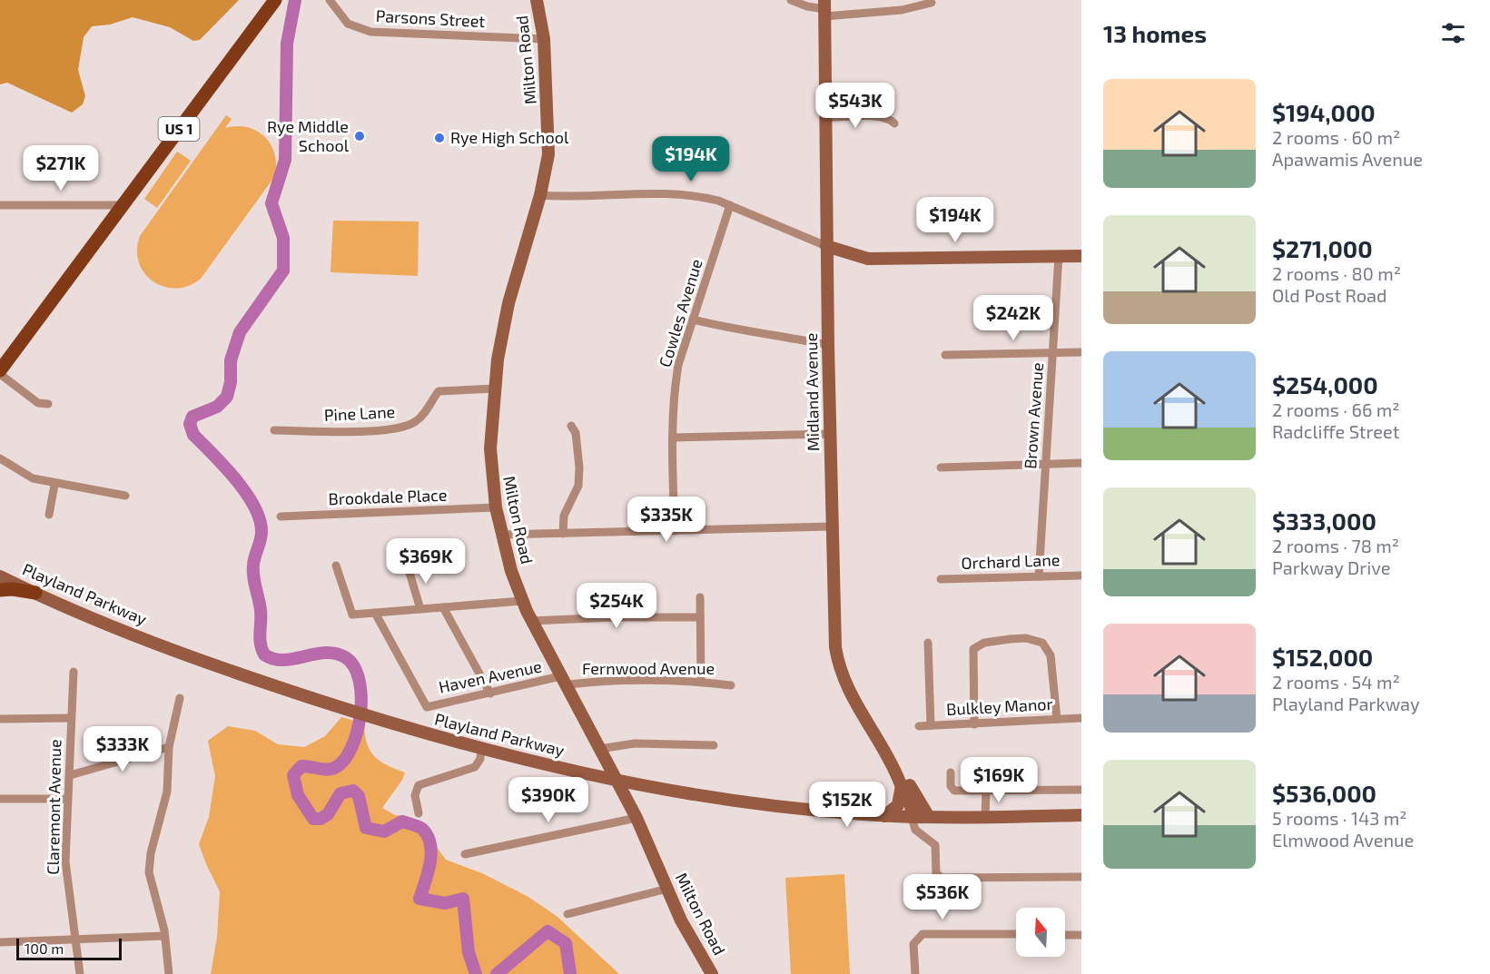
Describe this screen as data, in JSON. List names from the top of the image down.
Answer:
{
  "streets": {
    "main road": ["US 1"],
    "street": [
      "Parsons Street",
      "Milton Road",
      "Cowles Avenue",
      "Midland Avenue",
      "Pine Lane",
      "Brown Avenue",
      "Brookdale Place",
      "Orchard Lane",
      "Playland Parkway",
      "Fernwood Avenue",
      "Haven Avenue",
      "Bulkley Manor",
      "Claremont Avenue"
    ]
  },
  "crossings": [
    ["Parsons Street", "Milton Road"],
    ["Milton Road", "Pine Lane"],
    ["Milton Road", "Brookdale Place"],
    ["Milton Road", "Playland Parkway"],
    ["Milton Road", "Fernwood Avenue"],
    ["Milton Road", "Haven Avenue"],
    ["Midland Avenue", "Playland Parkway"],
    ["Brown Avenue", "Orchard Lane"],
    ["Fernwood Avenue", "Haven Avenue"]
  ],
  "places": ["Rye Middle School", "Rye High School"],
  "scale_bar": "100 m",
  "north": "top",
  "page": {
    "heading": "13 homes",
    "list": [
      {
        "name": "$194,000",
        "note": "2 rooms · 60 m² · Apawamis Avenue"
      },
      {
        "name": "$271,000",
        "note": "2 rooms · 80 m² · Old Post Road"
      },
      {
        "name": "$254,000",
        "note": "2 rooms · 66 m² · Radcliffe Street"
      },
      {
        "name": "$333,000",
        "note": "2 rooms · 78 m² · Parkway Drive"
      },
      {
        "name": "$152,000",
        "note": "2 rooms · 54 m² · Playland Parkway"
      },
      {
        "name": "$536,000",
        "note": "5 rooms · 143 m² · Elmwood Avenue"
      }
    ],
    "price": [
      "$543K",
      "$194K",
      "$271K",
      "$194K",
      "$242K",
      "$335K",
      "$369K",
      "$254K",
      "$333K",
      "$169K",
      "$390K",
      "$152K",
      "$536K"
    ],
    "scale": "100 m"
  }
}
